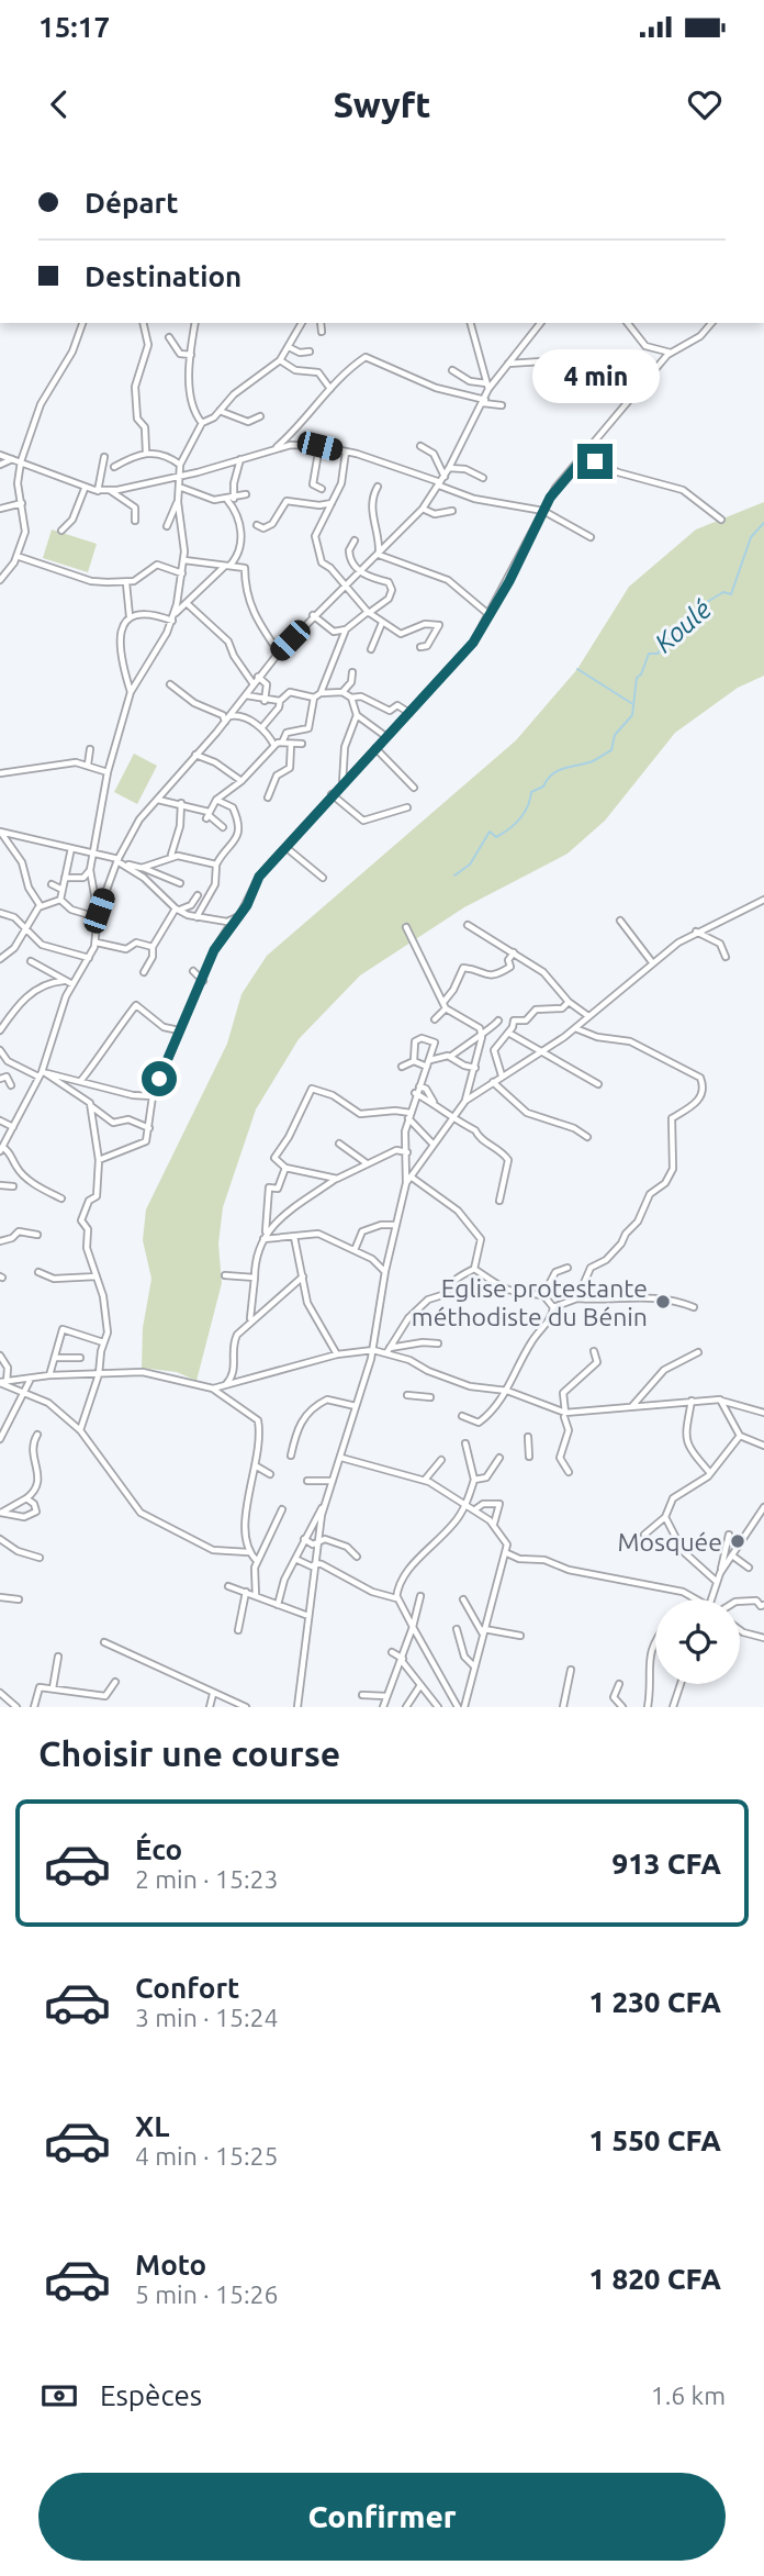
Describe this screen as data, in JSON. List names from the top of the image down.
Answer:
{
  "water": ["Koulé"],
  "places": ["Eglise protestante méthodiste du Bénin", "Mosquée"],
  "page": {
    "status": "15:17",
    "header": "Swyft",
    "banner": ["Départ", "Destination"],
    "bubble": "4 min",
    "heading": "Choisir une course",
    "list": [
      {
        "name": "Éco",
        "note": "2 min · 15:23",
        "value": "913 CFA"
      },
      {
        "name": "Confort",
        "note": "3 min · 15:24",
        "value": "1 230 CFA"
      },
      {
        "name": "XL",
        "note": "4 min · 15:25",
        "value": "1 550 CFA"
      },
      {
        "name": "Moto",
        "note": "5 min · 15:26",
        "value": "1 820 CFA"
      }
    ],
    "pay": ["Espèces", "1.6 km"],
    "buttons": "Confirmer"
  }
}
